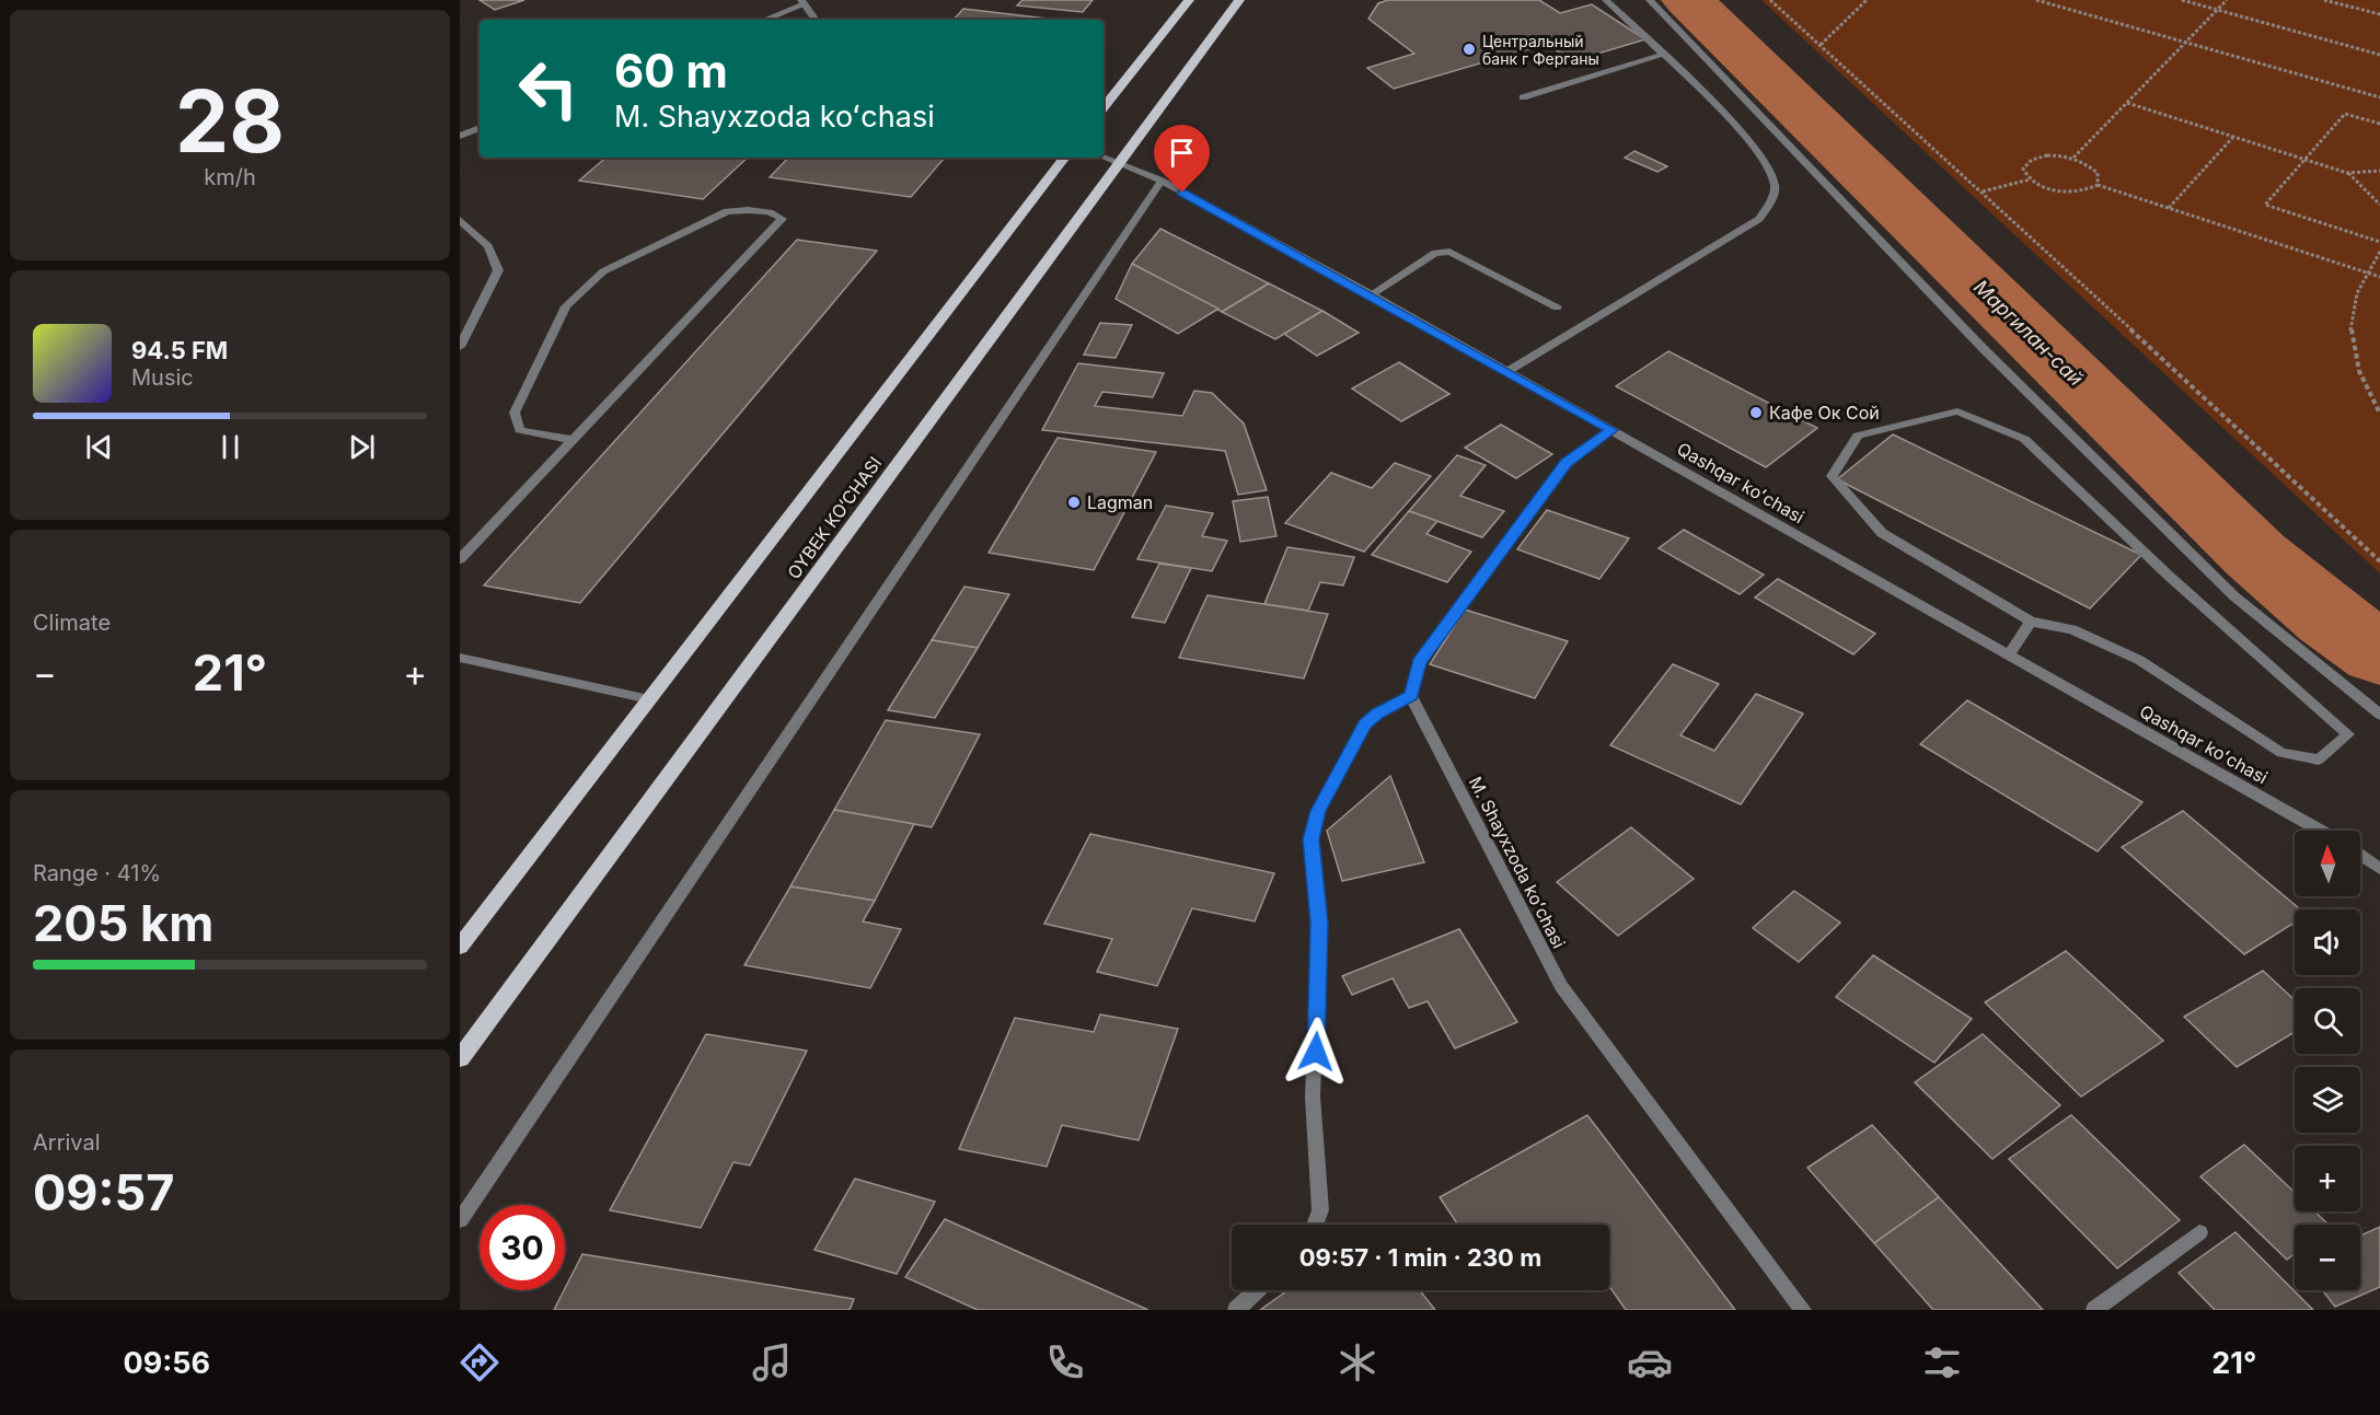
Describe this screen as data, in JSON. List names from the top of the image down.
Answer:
{
  "streets": {
    "main road": ["OYBEK KO‘CHASI"],
    "street": ["Qashqar koʻchasi", "M. Shayxzoda koʻchasi"]
  },
  "crossings": [
    ["Qashqar koʻchasi", "OYBEK KO‘CHASI"]
  ],
  "water": ["Маргилан-сай"],
  "places": ["Центральный банк г Ферганы", "Кафе Ок Сой", "Lagman"],
  "north": "top",
  "page": {
    "tile": [
      ["28", "km/h"],
      "Climate",
      ["Range · 41%", "205 km"],
      ["Arrival", "09:57"]
    ],
    "turn": ["60 m", "M. Shayxzoda koʻchasi"],
    "song": ["94.5 FM", "Music"],
    "heat": ["−", "21°", "+"],
    "map_buttons": ["+", "−"],
    "limit": "30",
    "trip": "09:57 · 1 min · 230 m",
    "tabs": ["09:56", "21°"]
  }
}
